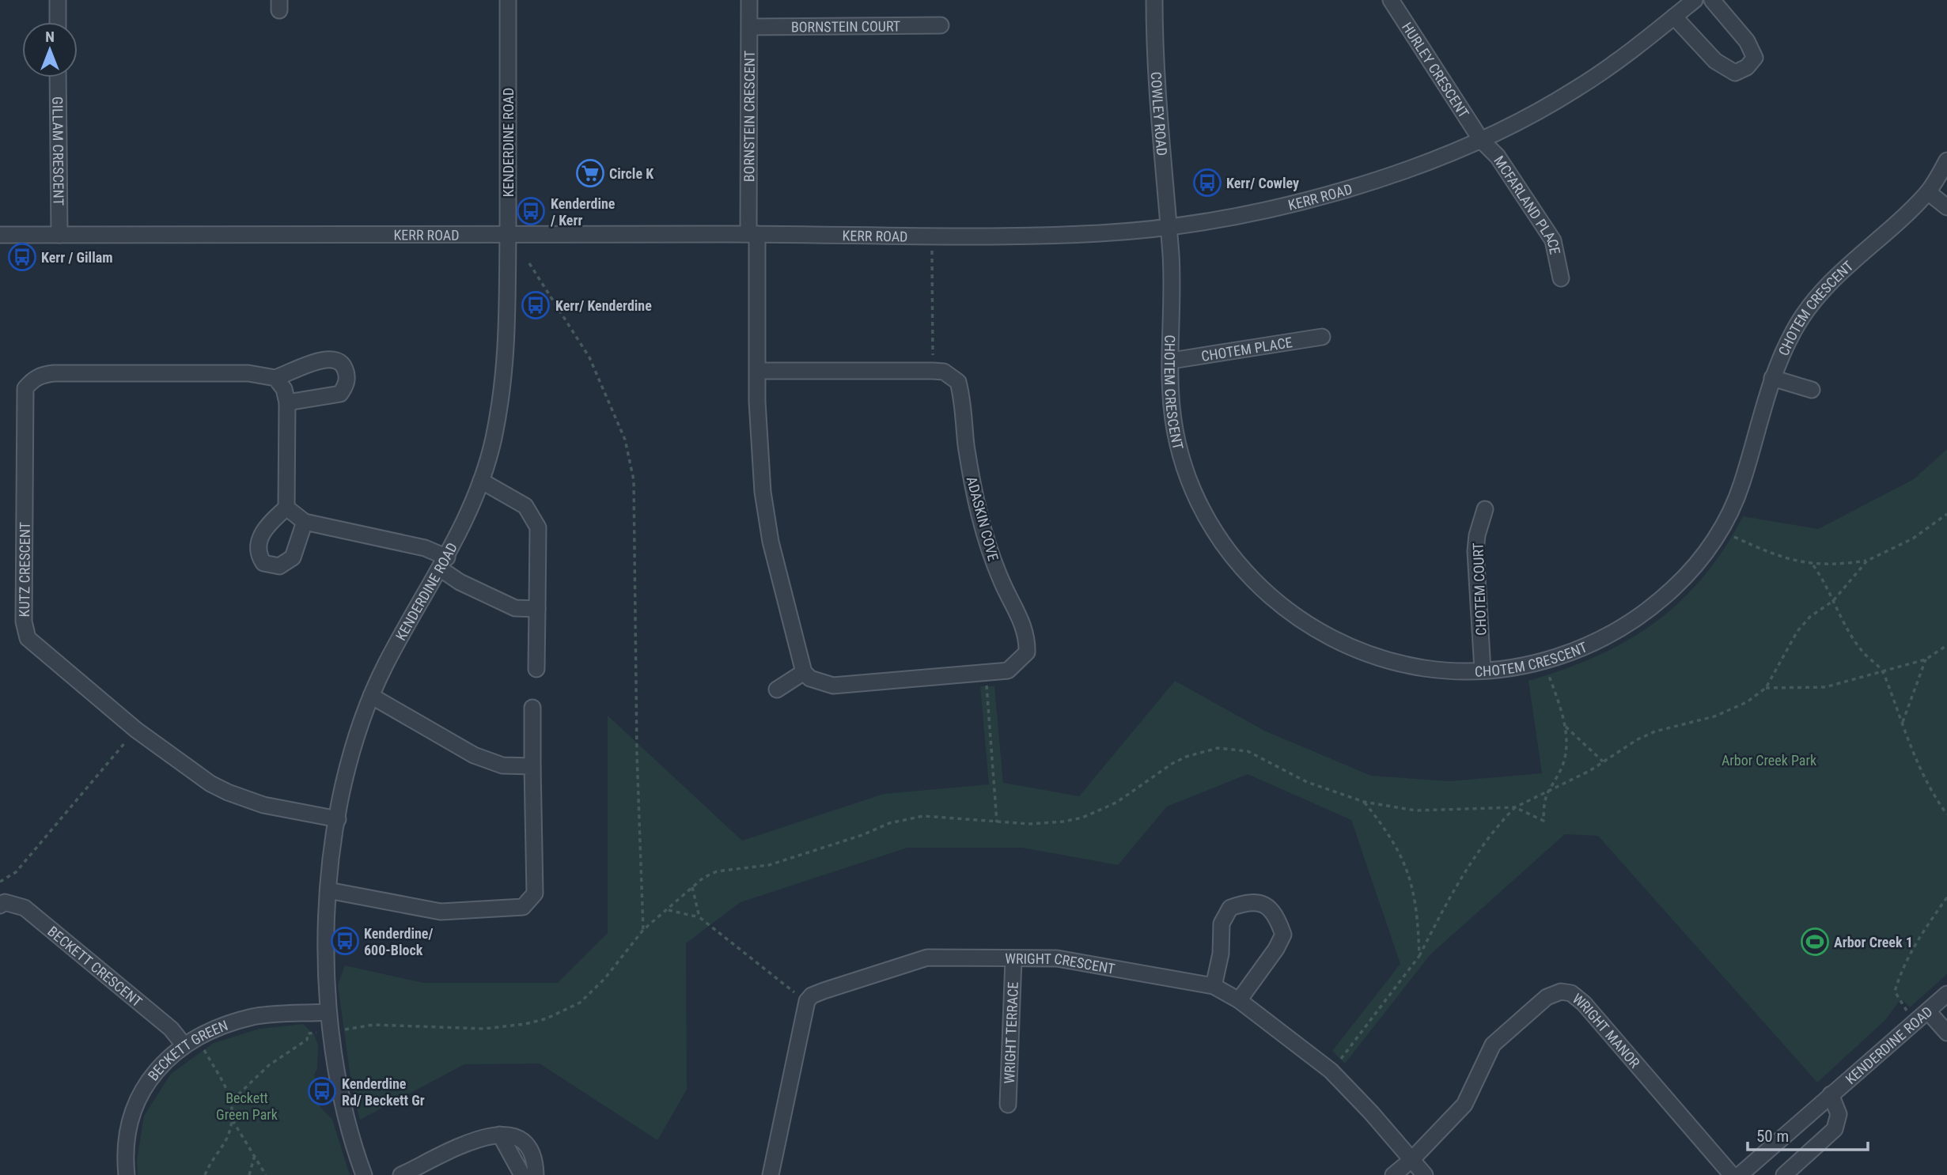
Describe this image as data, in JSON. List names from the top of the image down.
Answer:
{
  "streets": {
    "street": [
      "BORNSTEIN COURT",
      "HURLEY CRESCENT",
      "COWLEY ROAD",
      "BORNSTEIN CRESCENT",
      "KENDERDINE ROAD",
      "GILLAM CRESCENT",
      "KERR ROAD",
      "MCFARLAND PLACE",
      "CHOTEM CRESCENT",
      "CHOTEM PLACE",
      "ADASKIN COVE",
      "KUTZ CRESCENT",
      "CHOTEM COURT",
      "WRIGHT CRESCENT",
      "BECKETT CRESCENT",
      "WRIGHT TERRACE",
      "WRIGHT MANOR",
      "BECKETT GREEN"
    ]
  },
  "crossings": [
    ["BORNSTEIN COURT", "BORNSTEIN CRESCENT"],
    ["HURLEY CRESCENT", "KERR ROAD"],
    ["HURLEY CRESCENT", "MCFARLAND PLACE"],
    ["COWLEY ROAD", "KERR ROAD"],
    ["COWLEY ROAD", "CHOTEM CRESCENT"],
    ["BORNSTEIN CRESCENT", "KERR ROAD"],
    ["KENDERDINE ROAD", "KERR ROAD"],
    ["KENDERDINE ROAD", "KUTZ CRESCENT"],
    ["KENDERDINE ROAD", "BECKETT GREEN"],
    ["GILLAM CRESCENT", "KERR ROAD"],
    ["KERR ROAD", "MCFARLAND PLACE"],
    ["KERR ROAD", "CHOTEM CRESCENT"],
    ["CHOTEM CRESCENT", "CHOTEM PLACE"],
    ["CHOTEM CRESCENT", "CHOTEM COURT"],
    ["WRIGHT CRESCENT", "WRIGHT TERRACE"],
    ["WRIGHT CRESCENT", "WRIGHT MANOR"],
    ["BECKETT CRESCENT", "BECKETT GREEN"]
  ],
  "parks": ["Arbor Creek Park", "Beckett Green Park"],
  "places": {
    "supermarket": ["Circle K"],
    "bus stop": [
      "Kerr/ Cowley",
      "Kenderdine / Kerr",
      "Kerr / Gillam",
      "Kerr/ Kenderdine",
      "Kenderdine/ 600-Block",
      "Kenderdine Rd/ Beckett Gr"
    ],
    "sports": ["Arbor Creek 1"]
  },
  "scale_bar": "50 m",
  "north": "top"
}
